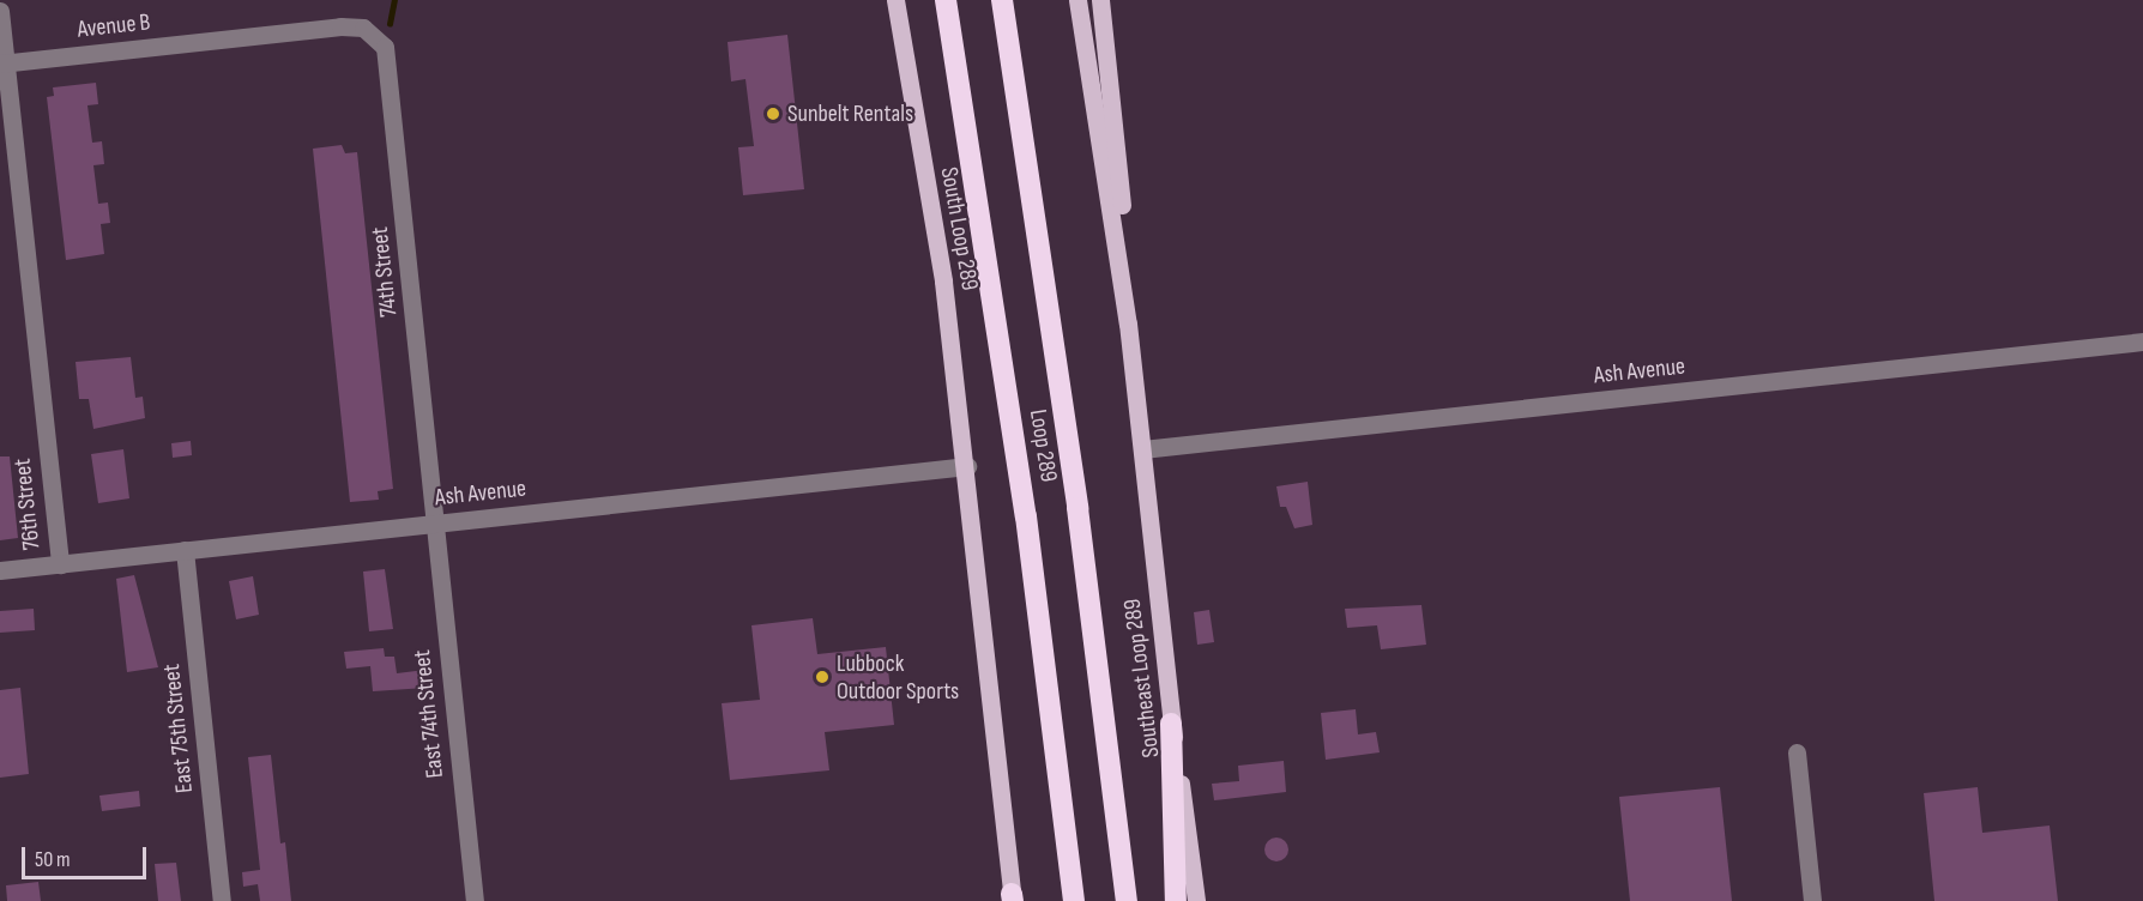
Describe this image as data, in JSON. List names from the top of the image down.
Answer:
{
  "streets": {
    "highway": ["Loop 289"],
    "main road": ["South Loop 289", "Southeast Loop 289"],
    "street": [
      "Avenue B",
      "74th Street",
      "Ash Avenue",
      "76th Street",
      "East 74th Street",
      "East 75th Street"
    ]
  },
  "crossings": [
    ["Avenue B", "74th Street"],
    ["Avenue B", "76th Street"],
    ["South Loop 289", "Ash Avenue"],
    ["74th Street", "Ash Avenue"],
    ["74th Street", "East 74th Street"],
    ["Ash Avenue", "76th Street"],
    ["Ash Avenue", "Southeast Loop 289"],
    ["Ash Avenue", "East 74th Street"],
    ["Ash Avenue", "East 75th Street"]
  ],
  "places": ["Sunbelt Rentals", "Lubbock Outdoor Sports"],
  "scale_bar": "50 m"
}
